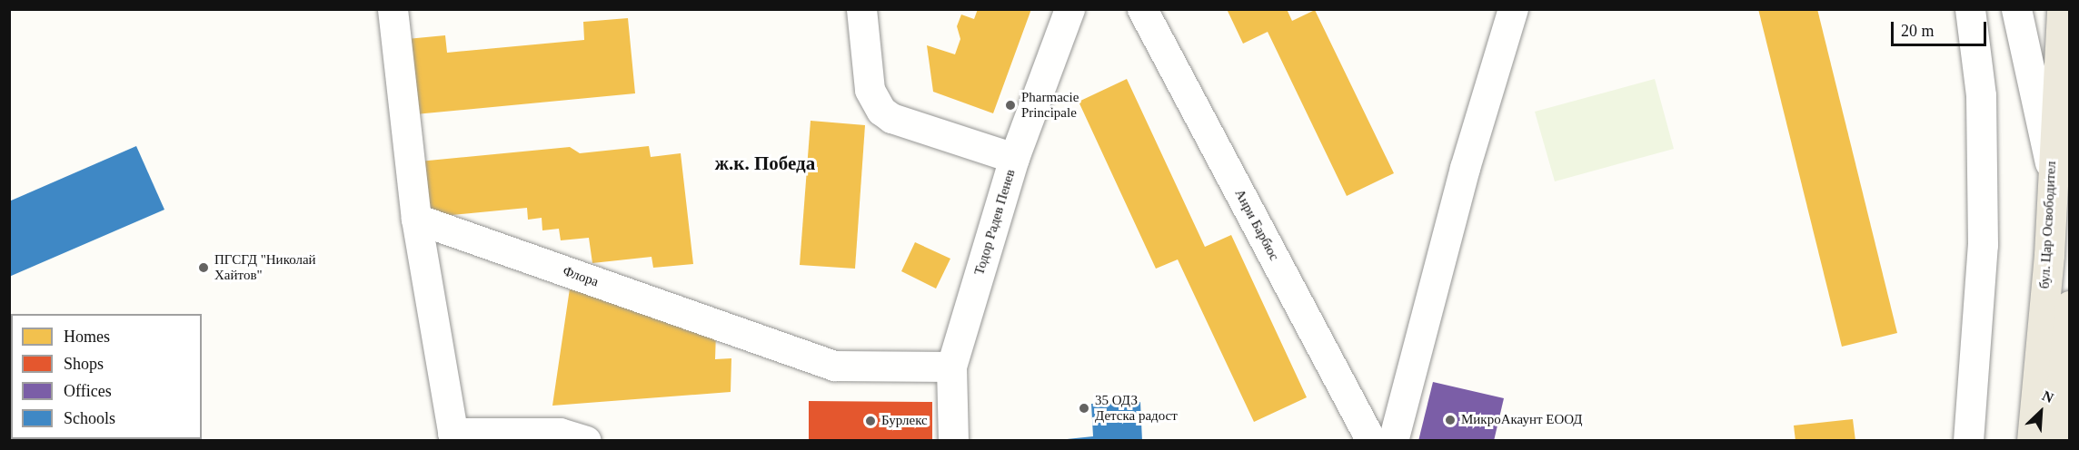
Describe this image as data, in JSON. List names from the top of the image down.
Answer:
{
  "streets": {
    "main road": ["бул. Цар Освободител"],
    "street": ["Тодор Радев Пенев", "Анри Барбюс", "Флора"]
  },
  "crossings": [
    ["Тодор Радев Пенев", "Флора"]
  ],
  "districts": ["ж.к. Победа"],
  "places": [
    "Pharmacie Principale",
    "ПГСГД \"Николай Хайтов\"",
    "35 ОДЗ Детска радост",
    "МикроАкаунт ЕООД",
    "Бурлекс"
  ],
  "legend": [
    "Homes",
    "Shops",
    "Offices",
    "Schools"
  ],
  "scale_bar": "20 m",
  "north": "top right"
}
